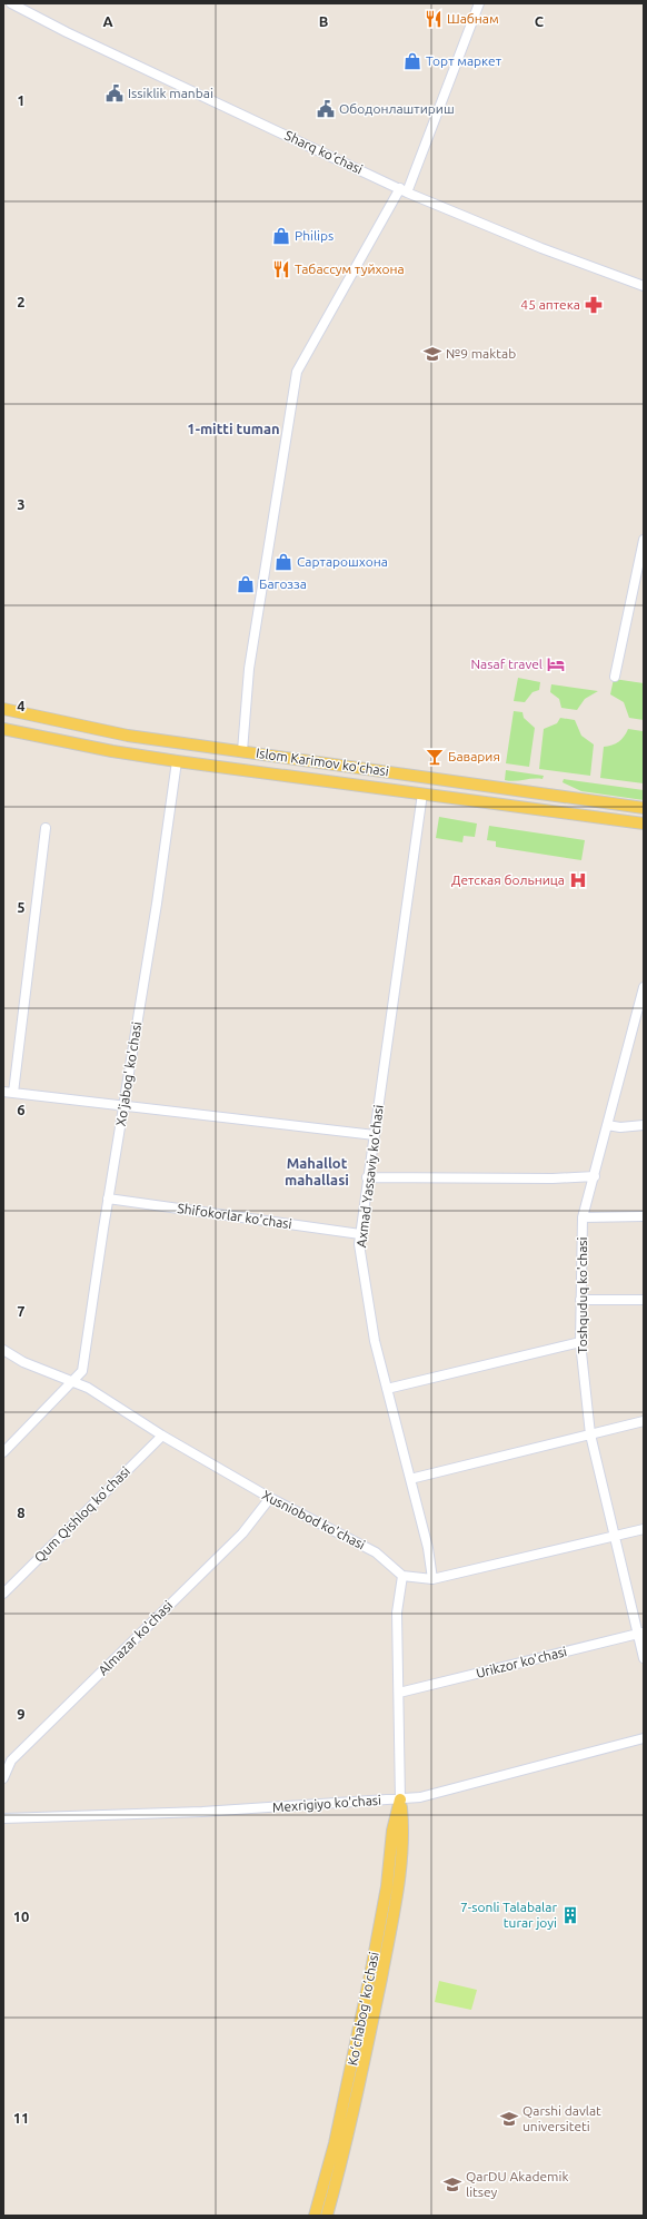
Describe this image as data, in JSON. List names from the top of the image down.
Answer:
{
  "streets": {
    "main road": ["Islom Karimov ko‘chasi", "Ko‘chabog‘ ko‘chasi"],
    "street": [
      "Sharq ko‘chasi",
      "Xo'jabog' ko'chasi",
      "Axmad Yassaviy ko'chasi",
      "Shifokorlar ko'chasi",
      "Toshquduq ko'chasi",
      "Qum Qishloq ko'chasi",
      "Xusniobod ko'chasi",
      "Almazar ko'chasi",
      "Urikzor ko'chasi",
      "Mexrigiyo ko'chasi"
    ]
  },
  "crossings": [
    ["Islom Karimov ko‘chasi", "Xo'jabog' ko'chasi"],
    ["Islom Karimov ko‘chasi", "Axmad Yassaviy ko'chasi"],
    ["Xo'jabog' ko'chasi", "Shifokorlar ko'chasi"],
    ["Xo'jabog' ko'chasi", "Xusniobod ko'chasi"],
    ["Axmad Yassaviy ko'chasi", "Shifokorlar ko'chasi"],
    ["Toshquduq ko'chasi", "Urikzor ko'chasi"],
    ["Qum Qishloq ko'chasi", "Xusniobod ko'chasi"],
    ["Xusniobod ko'chasi", "Almazar ko'chasi"],
    ["Xusniobod ko'chasi", "Ko‘chabog‘ ko‘chasi"],
    ["Urikzor ko'chasi", "Ko‘chabog‘ ko‘chasi"],
    ["Mexrigiyo ko'chasi", "Ko‘chabog‘ ko‘chasi"]
  ],
  "districts": ["1-mitti tuman", "Mahallot mahallasi"],
  "places": {
    "restaurant": ["Шабнам", "Табассум туйхона"],
    "shop": [
      "Торт маркет",
      "Philips",
      "Сартарошхона",
      "Багозза"
    ],
    "public building": ["Issiklik manbai", "Ободонлаштириш"],
    "pharmacy": ["45 аптека"],
    "school or university": ["№9 maktab", "Qarshi davlat universiteti", "QarDU Akademik litsey"],
    "hotel": ["Nasaf travel"],
    "bar": ["Бавария"],
    "hospital": ["Детская больница"],
    "building": ["7-sonli Talabalar turar joyi"]
  },
  "grid": {
    "columns": ["A", "B", "C"],
    "rows": [
      "1",
      "2",
      "3",
      "4",
      "5",
      "6",
      "7",
      "8",
      "9",
      "10",
      "11"
    ]
  }
}
